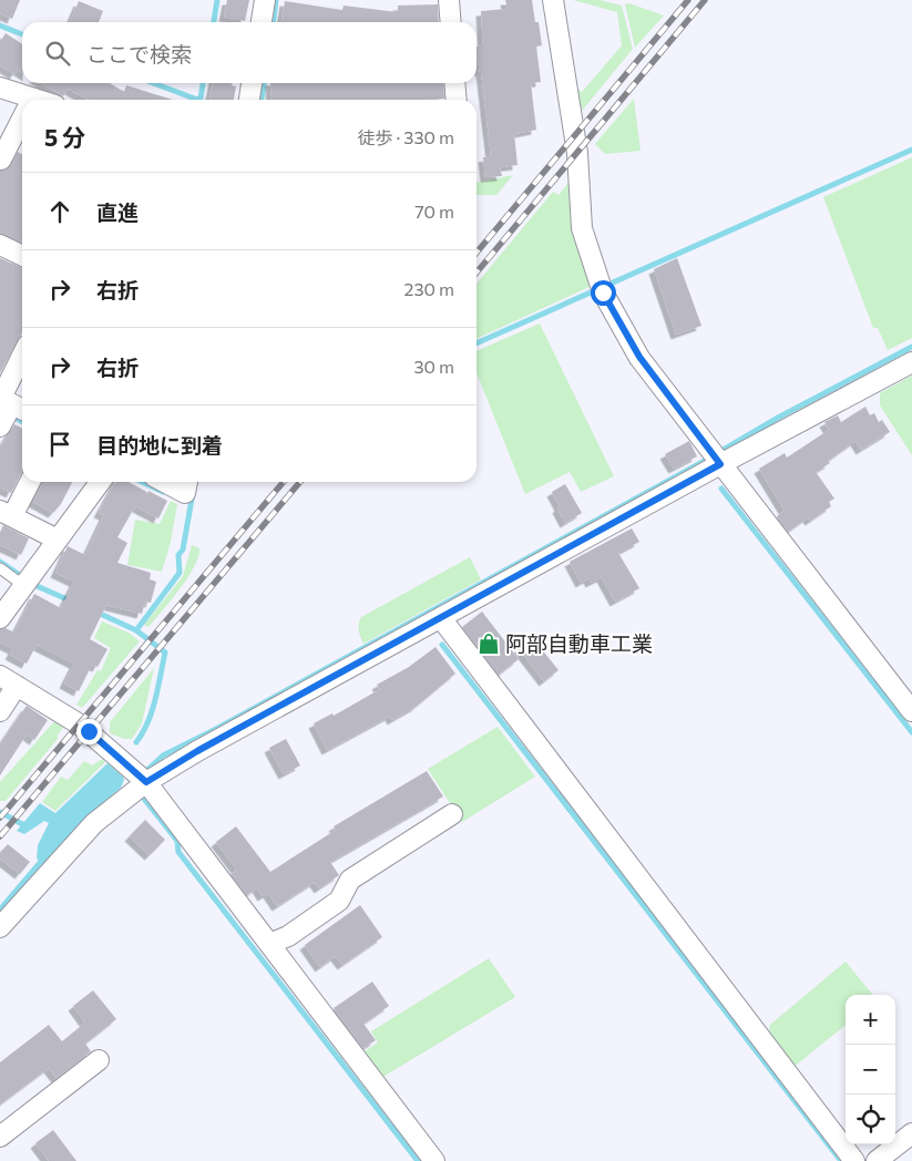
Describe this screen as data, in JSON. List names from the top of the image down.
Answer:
{
  "places": {
    "shop": ["阿部自動車工業"]
  },
  "page": {
    "search": "ここで検索",
    "heading": ["5 分", "徒歩 · 330 m"],
    "list": [
      ["直進", "70 m"],
      ["右折", "230 m"],
      ["右折", "30 m"],
      "目的地に到着"
    ],
    "map_buttons": ["+", "−"]
  }
}
